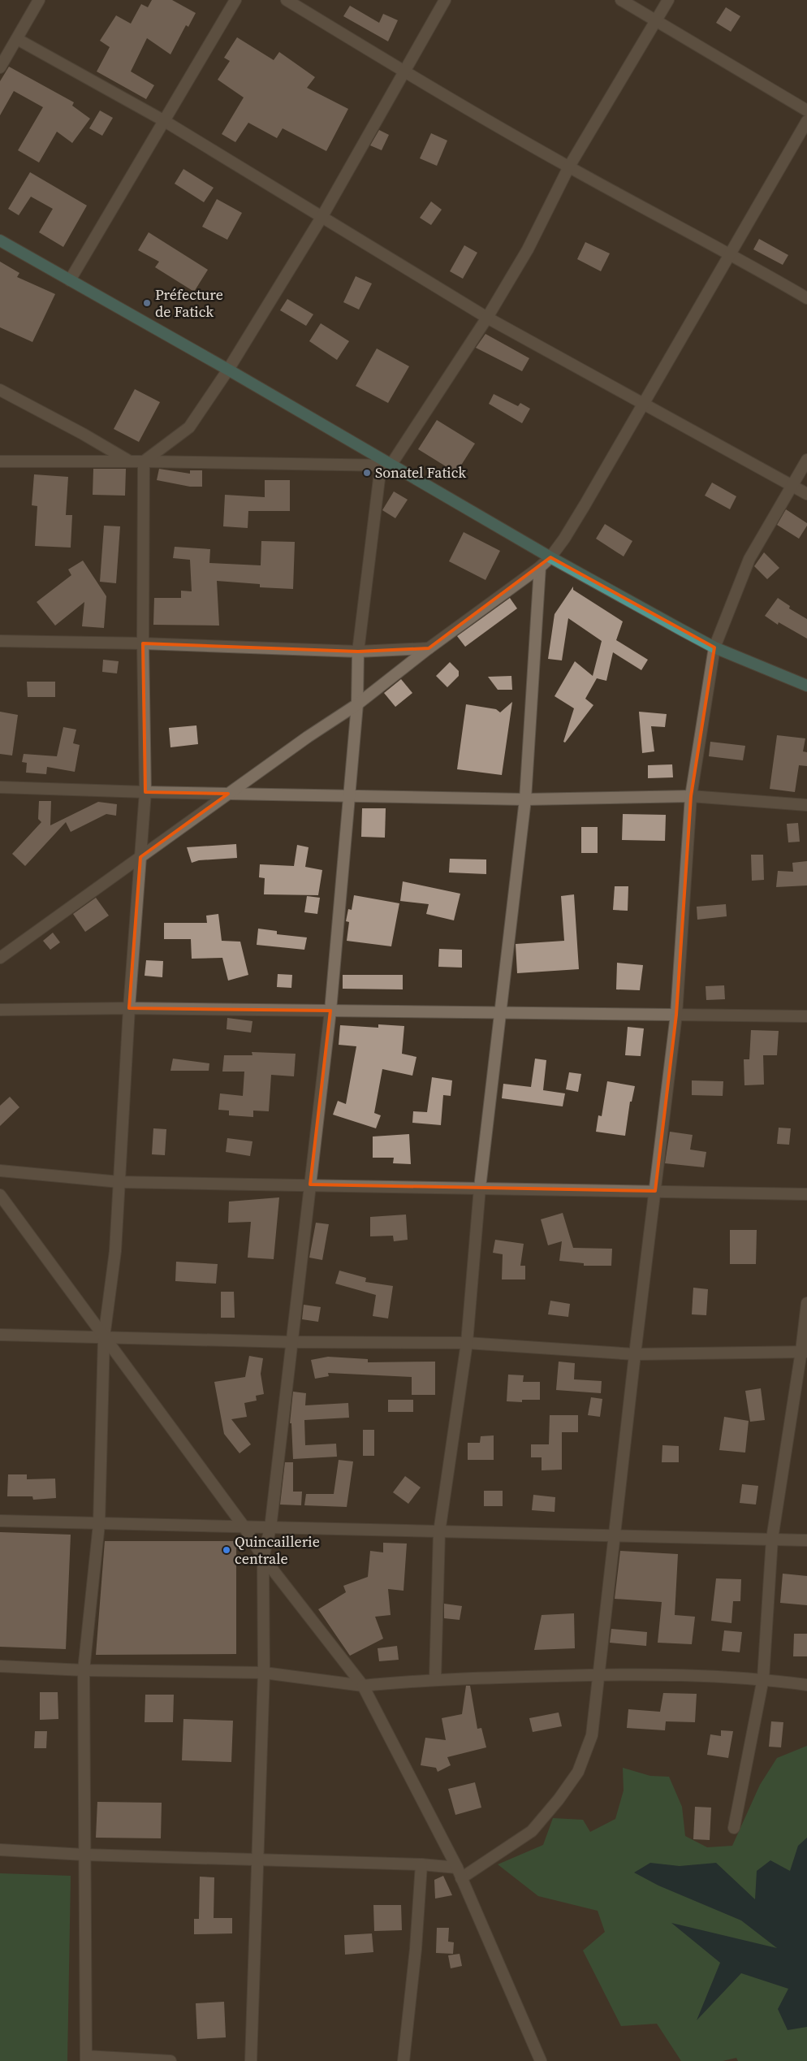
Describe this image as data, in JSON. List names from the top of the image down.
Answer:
{
  "places": ["Préfecture de Fatick", "Sonatel Fatick", "Quincaillerie centrale"]
}
